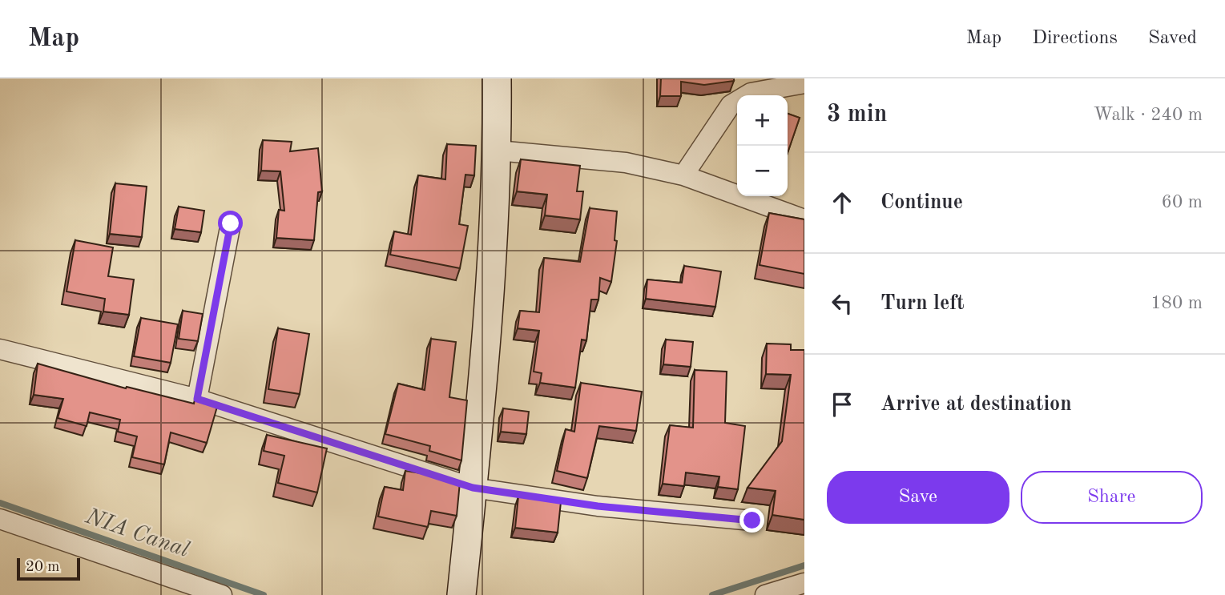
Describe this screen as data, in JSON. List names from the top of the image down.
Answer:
{
  "water": ["NIA Canal"],
  "scale_bar": "20 m",
  "page": {
    "header": "Map",
    "nav": ["Map", "Directions", "Saved"],
    "heading": ["3 min", "Walk · 240 m"],
    "map_buttons": ["+", "−"],
    "list": [
      ["Continue", "60 m"],
      ["Turn left", "180 m"],
      "Arrive at destination"
    ],
    "buttons": ["Save", "Share"],
    "scale": "20 m"
  }
}
